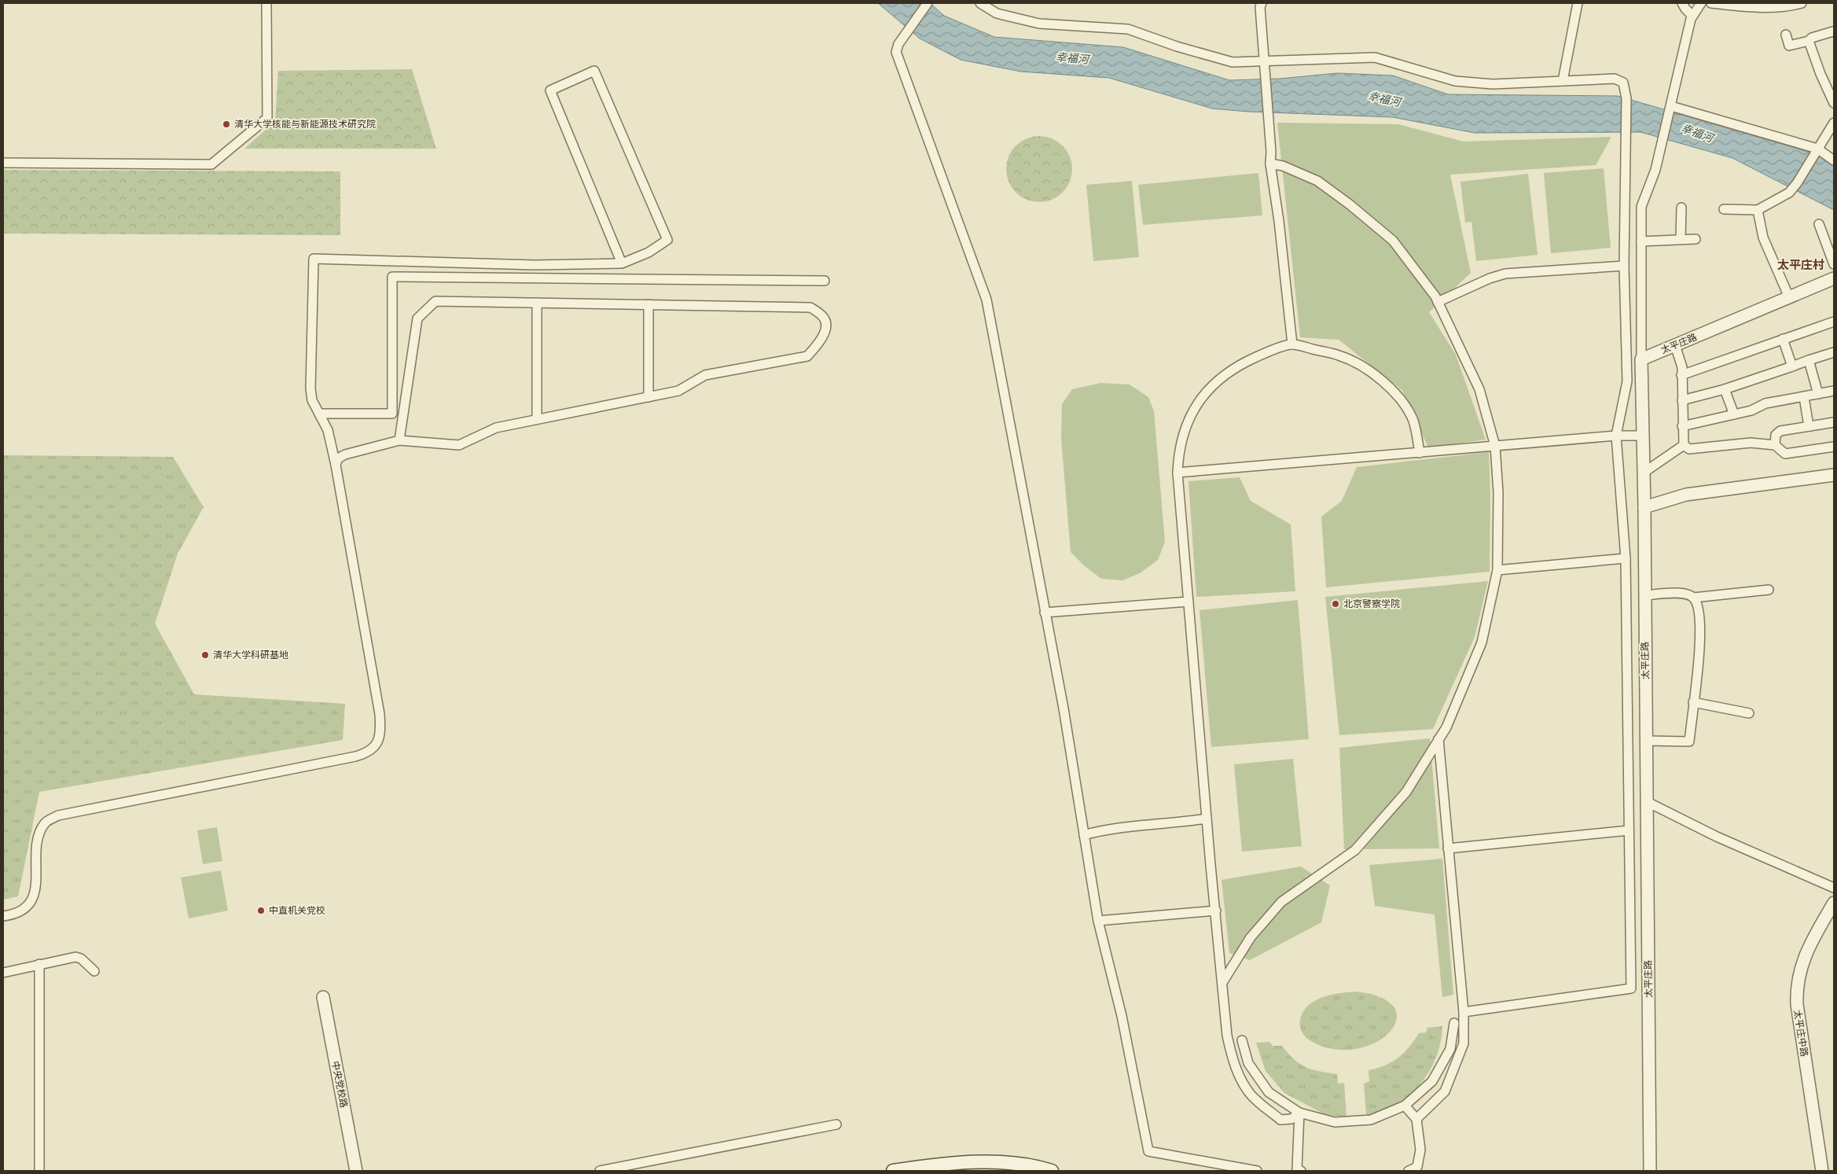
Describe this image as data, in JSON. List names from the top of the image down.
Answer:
{
  "streets": {
    "street": ["太平庄路", "太平庄中路", "中央党校路"]
  },
  "districts": ["太平庄村"],
  "water": ["幸福河"],
  "places": [
    "清华大学核能与新能源技术研究院",
    "北京警察学院",
    "清华大学科研基地",
    "中直机关党校"
  ]
}
